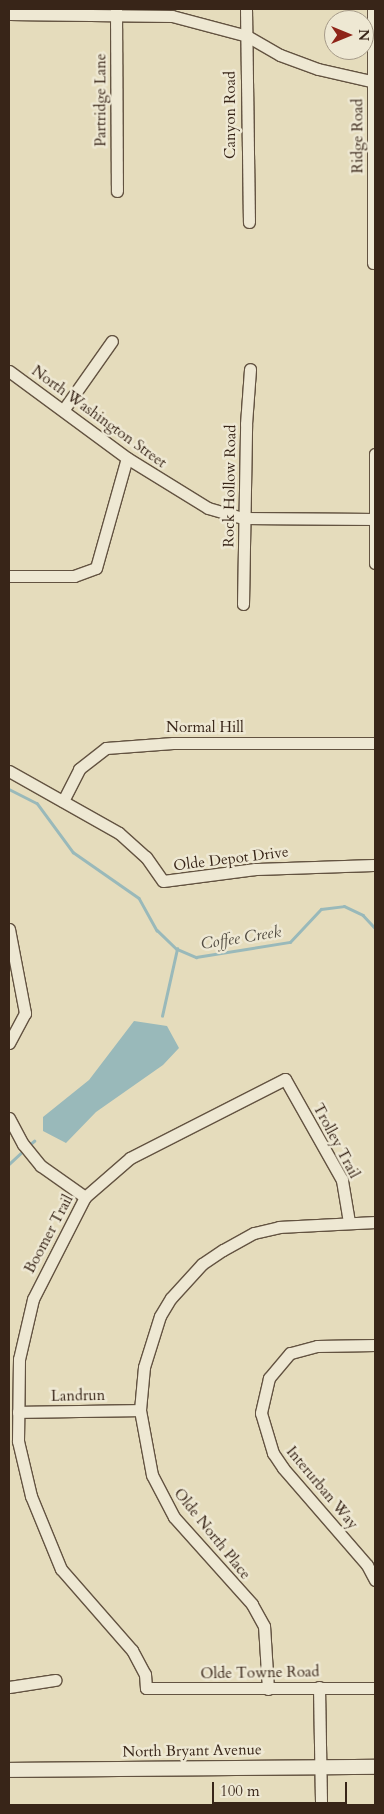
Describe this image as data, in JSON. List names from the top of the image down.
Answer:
{
  "streets": {
    "street": [
      "Partridge Lane",
      "Canyon Road",
      "Ridge Road",
      "North Washington Street",
      "Rock Hollow Road",
      "Normal Hill",
      "Olde Depot Drive",
      "Trolley Trail",
      "Boomer Trail",
      "Landrun",
      "Interurban Way",
      "Olde North Place",
      "Olde Towne Road",
      "North Bryant Avenue"
    ]
  },
  "crossings": [
    ["North Washington Street", "Rock Hollow Road"],
    ["Normal Hill", "Olde Depot Drive"],
    ["Trolley Trail", "Boomer Trail"],
    ["Trolley Trail", "Olde North Place"],
    ["Boomer Trail", "Landrun"],
    ["Boomer Trail", "Olde Towne Road"],
    ["Landrun", "Olde North Place"],
    ["Olde North Place", "Olde Towne Road"]
  ],
  "water": ["Coffee Creek"],
  "scale_bar": "100 m",
  "north": "right"
}
